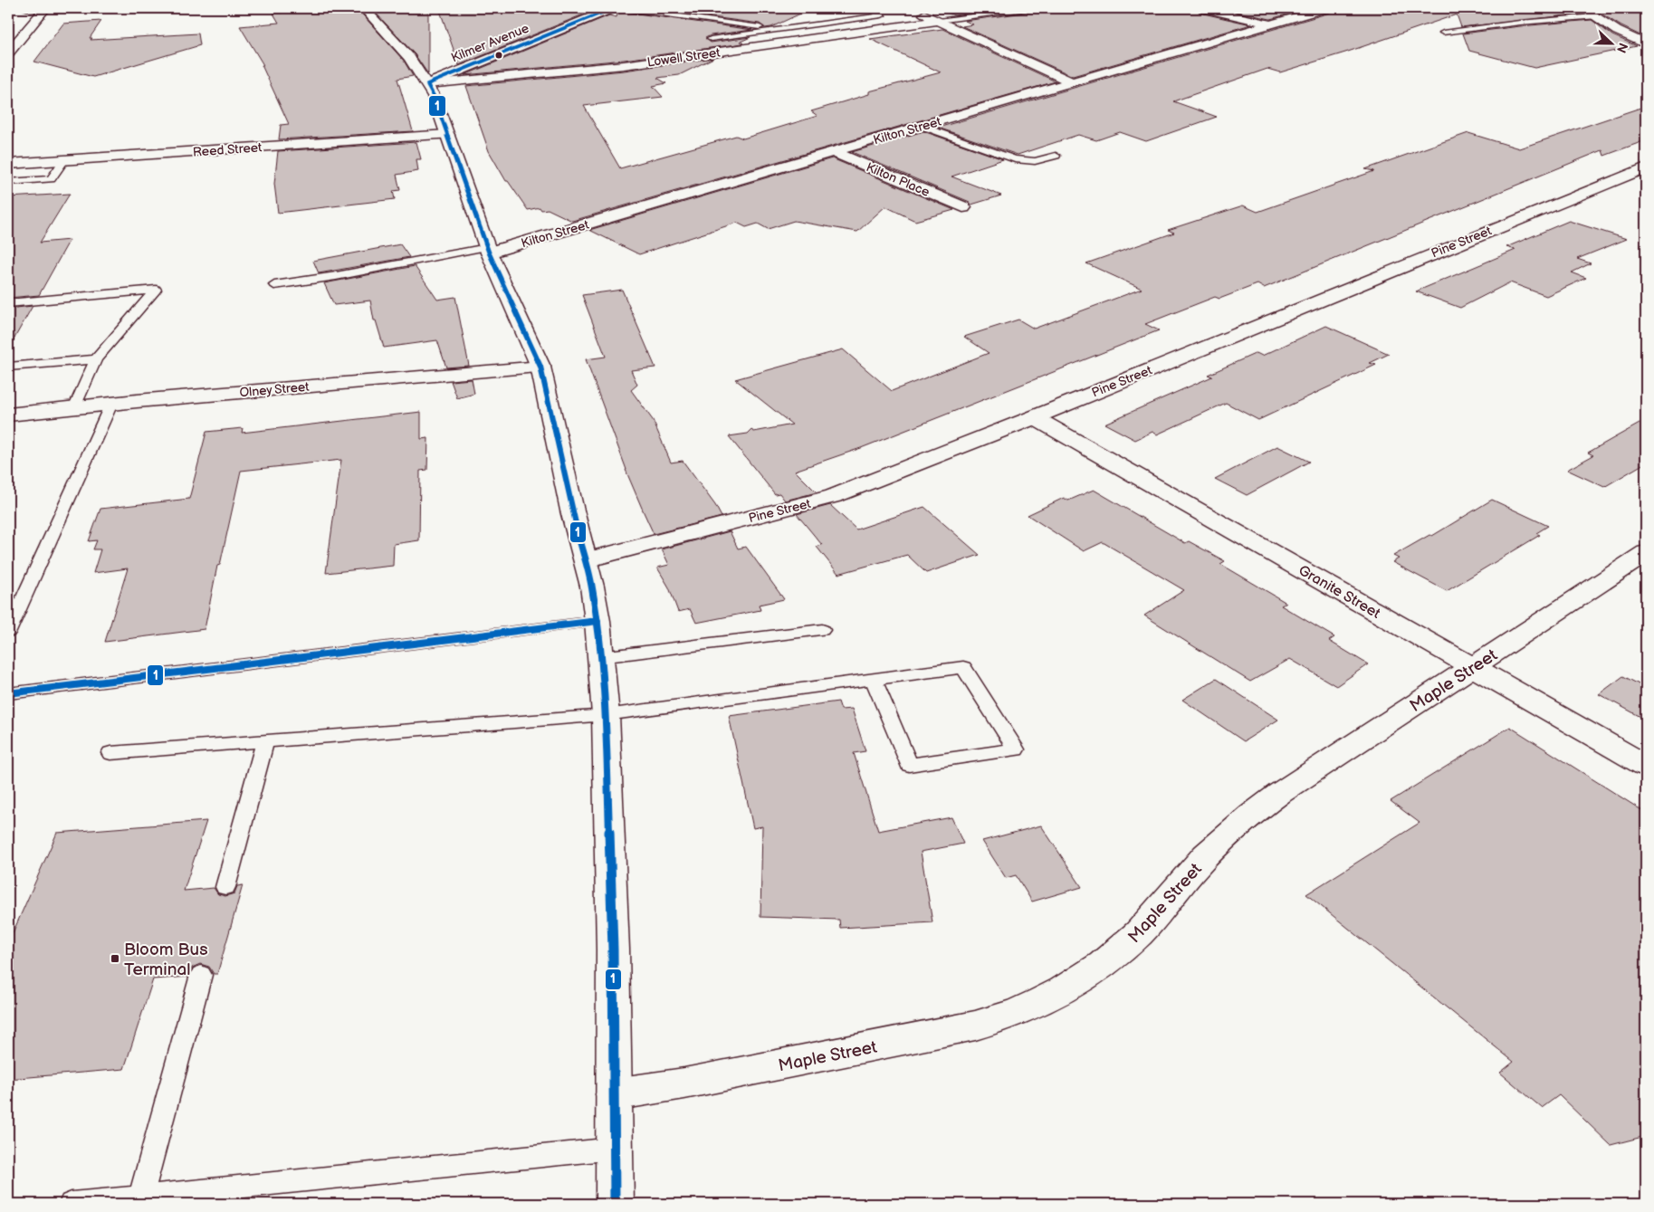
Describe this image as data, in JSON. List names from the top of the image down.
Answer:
{
  "streets": {
    "street": [
      "Kilmer Avenue",
      "Lowell Street",
      "Kilton Street",
      "Reed Street",
      "Kilton Place",
      "Pine Street",
      "Olney Street",
      "Granite Street",
      "Maple Street"
    ]
  },
  "crossings": [
    ["Kilmer Avenue", "Lowell Street"],
    ["Kilton Street", "Kilton Place"],
    ["Pine Street", "Granite Street"],
    ["Granite Street", "Maple Street"]
  ],
  "places": {
    "transit": ["Bloom Bus Terminal"]
  },
  "lines": ["transit line 1"],
  "north": "right"
}
